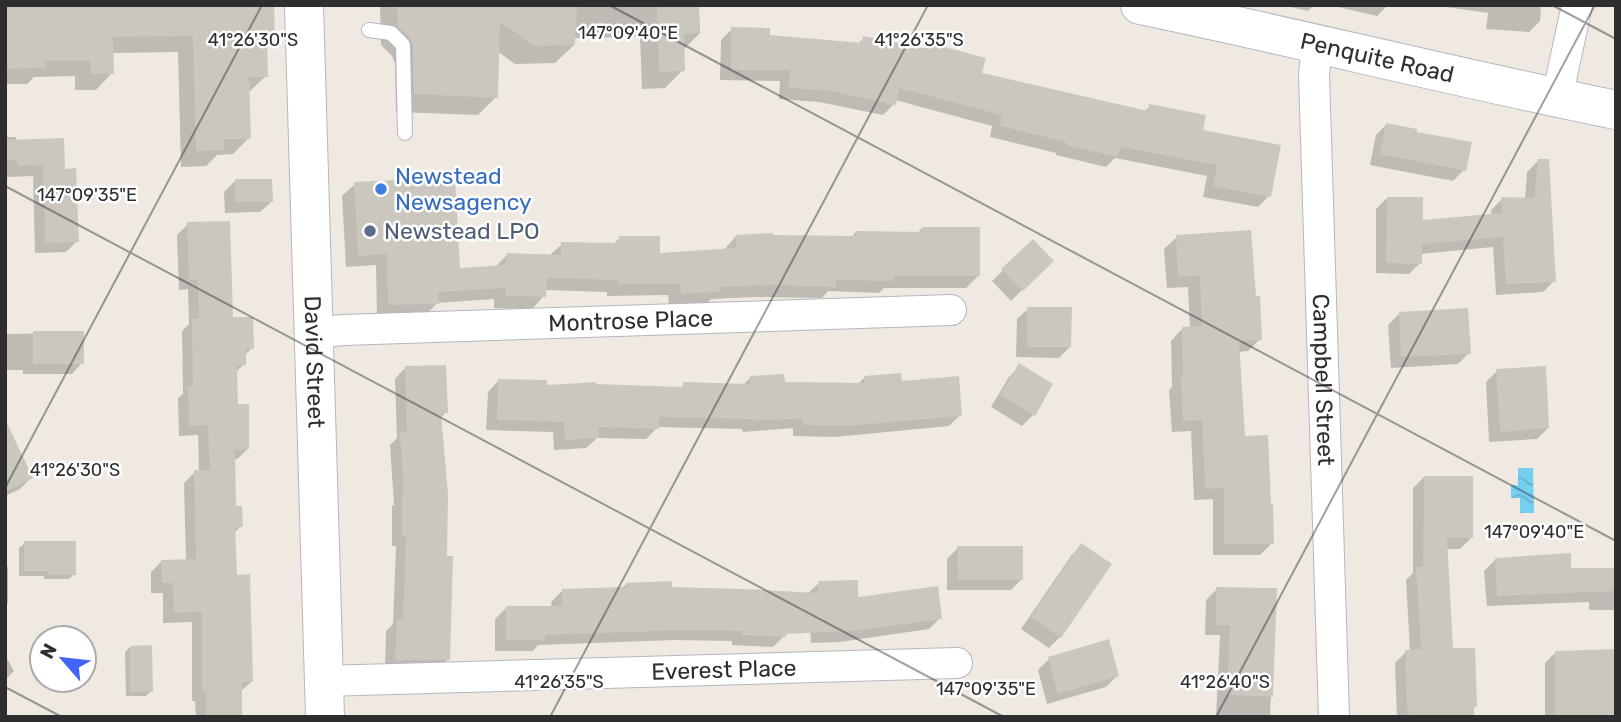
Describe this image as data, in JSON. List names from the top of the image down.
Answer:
{
  "streets": {
    "street": [
      "Penquite Road",
      "Montrose Place",
      "David Street",
      "Campbell Street",
      "Everest Place"
    ]
  },
  "crossings": [
    ["Penquite Road", "Campbell Street"],
    ["Montrose Place", "David Street"],
    ["David Street", "Everest Place"]
  ],
  "places": ["Newstead Newsagency", "Newstead LPO"],
  "north": "top left",
  "coordinates": [
    "147°09'40\"E",
    "41°26'30\"S",
    "41°26'35\"S",
    "147°09'35\"E",
    "41°26'40\"S"
  ]
}
